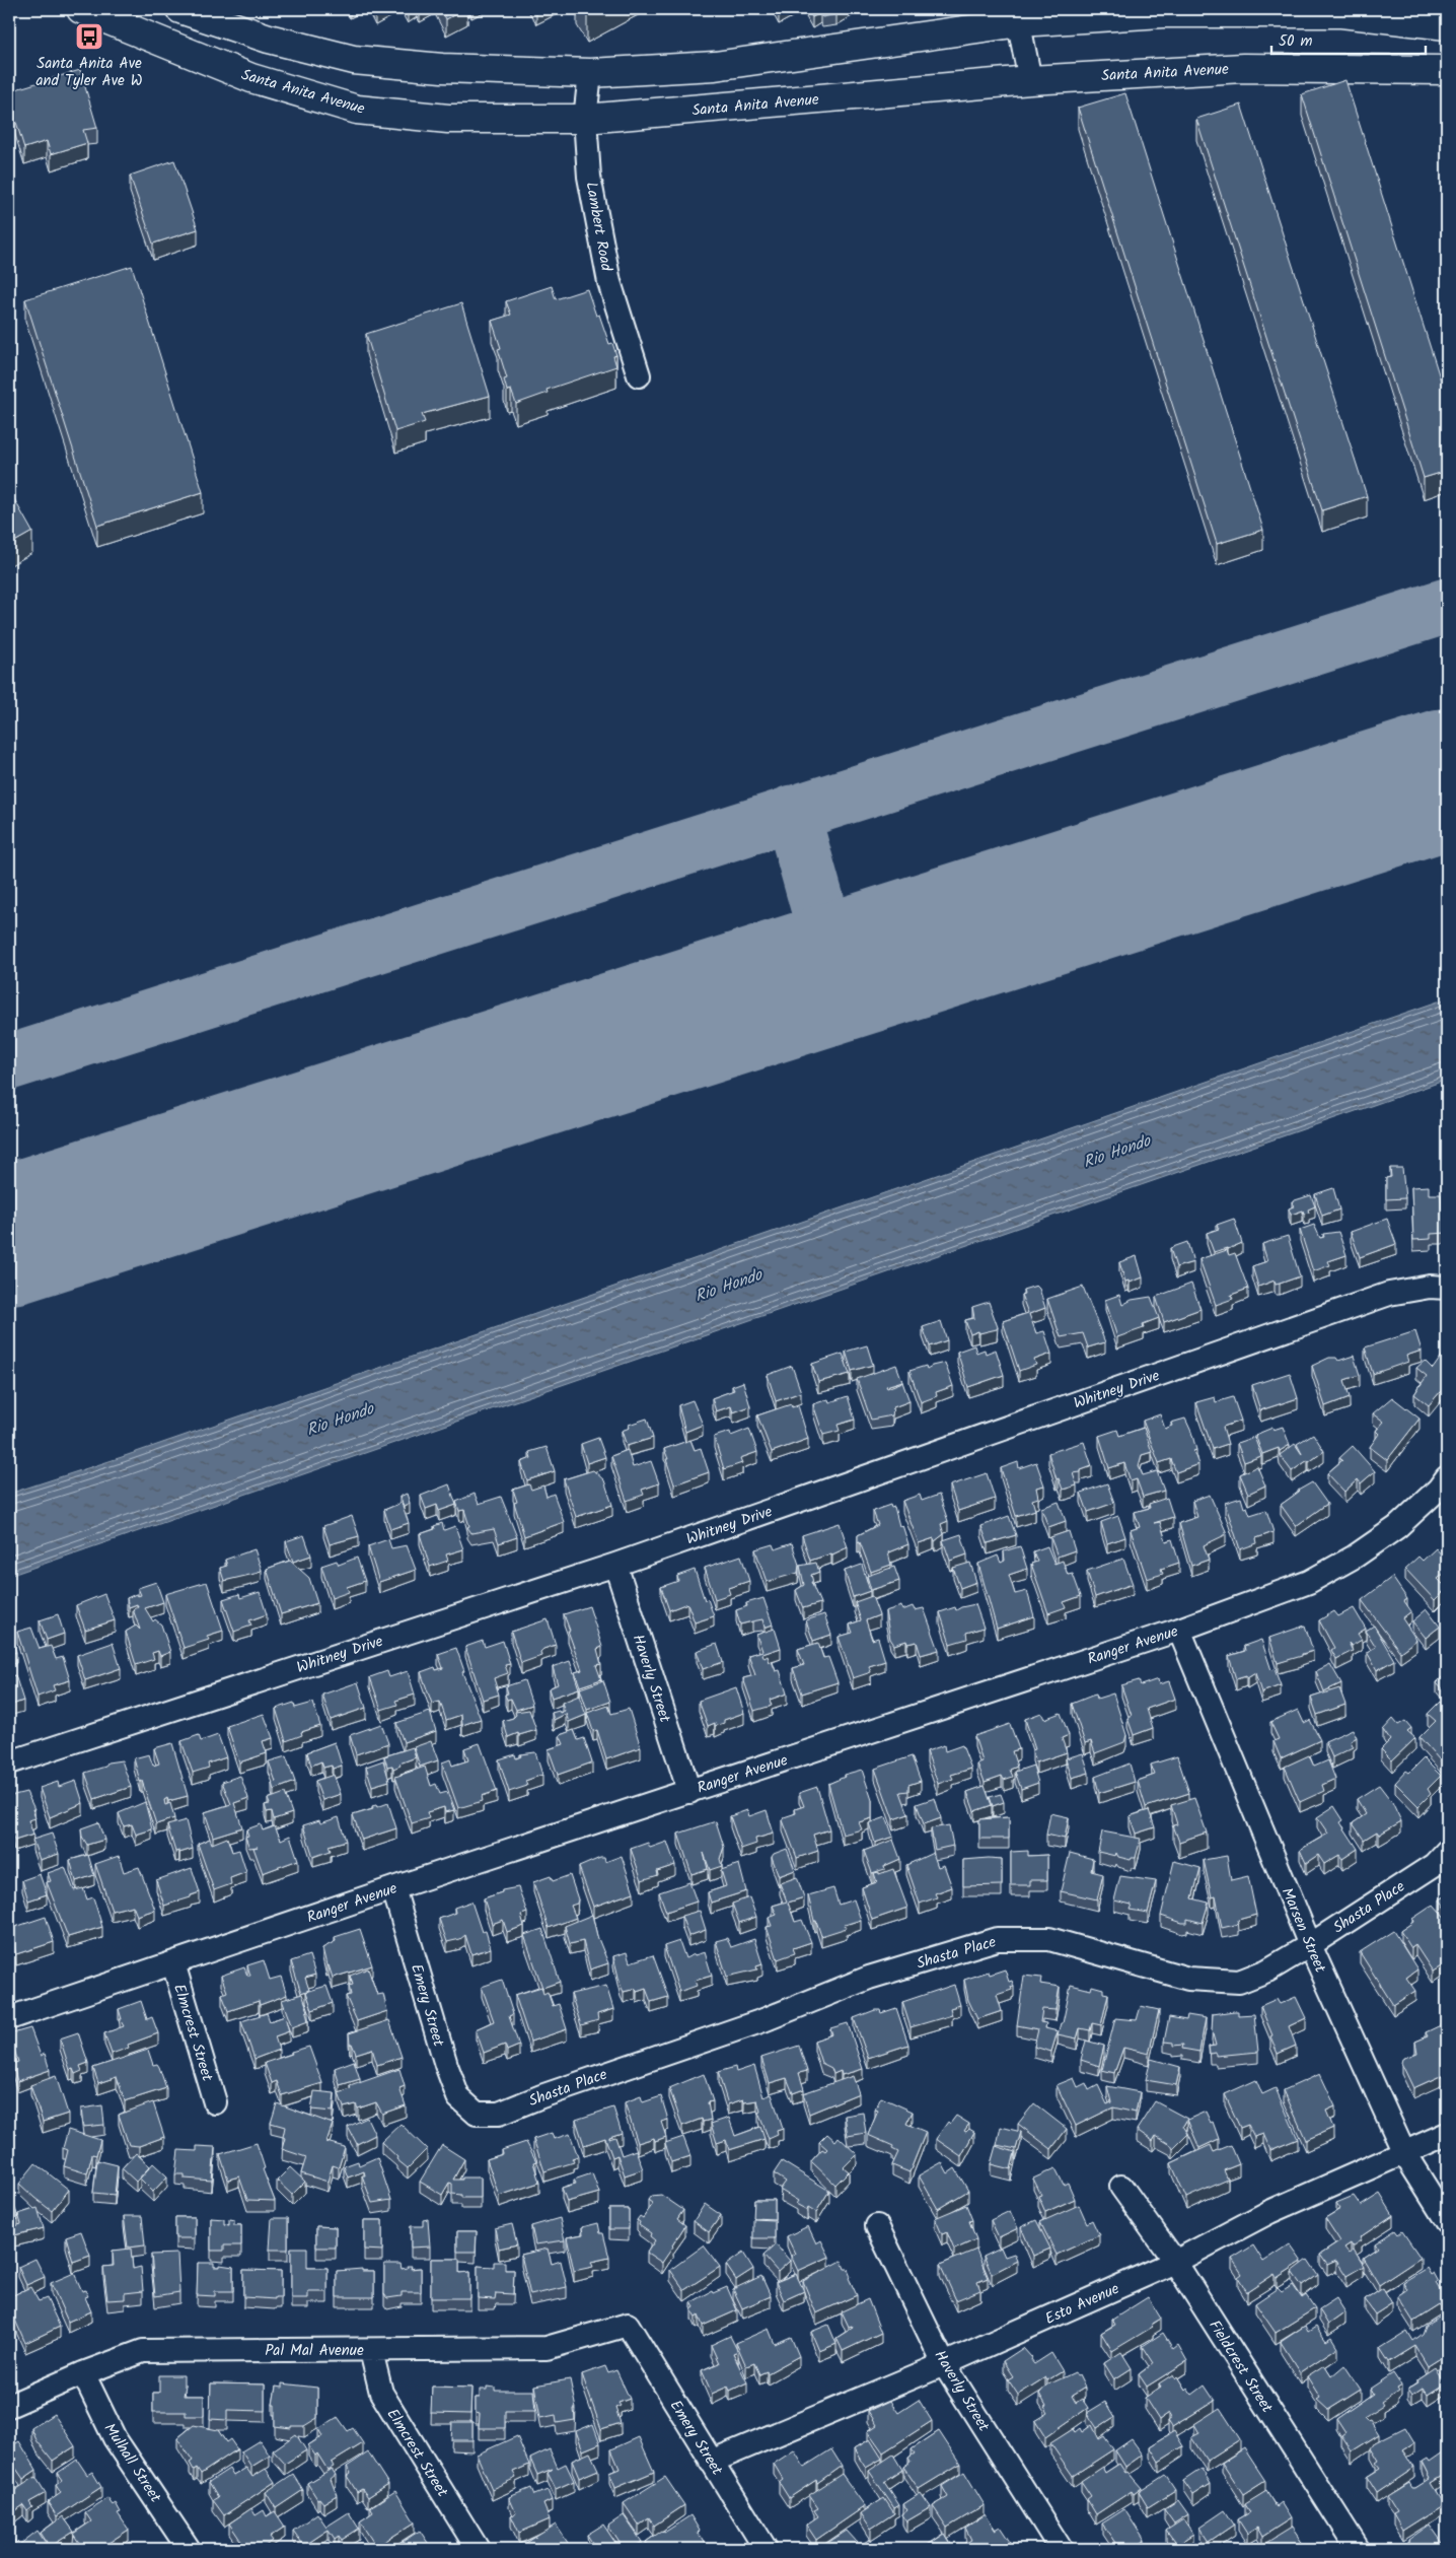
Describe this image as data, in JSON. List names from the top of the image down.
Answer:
{
  "streets": {
    "main road": ["Santa Anita Avenue"],
    "street": [
      "Lambert Road",
      "Whitney Drive",
      "Ranger Avenue",
      "Haverly Street",
      "Shasta Place",
      "Marsen Street",
      "Emery Street",
      "Elmcrest Street",
      "Esto Avenue",
      "Pal Mal Avenue",
      "Fieldcrest Street",
      "Mulhall Street"
    ]
  },
  "crossings": [
    ["Santa Anita Avenue", "Lambert Road"],
    ["Whitney Drive", "Haverly Street"],
    ["Ranger Avenue", "Haverly Street"],
    ["Ranger Avenue", "Marsen Street"],
    ["Ranger Avenue", "Emery Street"],
    ["Ranger Avenue", "Elmcrest Street"],
    ["Haverly Street", "Esto Avenue"],
    ["Shasta Place", "Marsen Street"],
    ["Shasta Place", "Emery Street"],
    ["Marsen Street", "Esto Avenue"],
    ["Emery Street", "Esto Avenue"],
    ["Emery Street", "Pal Mal Avenue"],
    ["Elmcrest Street", "Pal Mal Avenue"],
    ["Esto Avenue", "Fieldcrest Street"],
    ["Pal Mal Avenue", "Mulhall Street"]
  ],
  "water": ["Rio Hondo"],
  "places": {
    "bus stop": ["Santa Anita Ave and Tyler Ave W"]
  },
  "scale_bar": "50 m"
}
